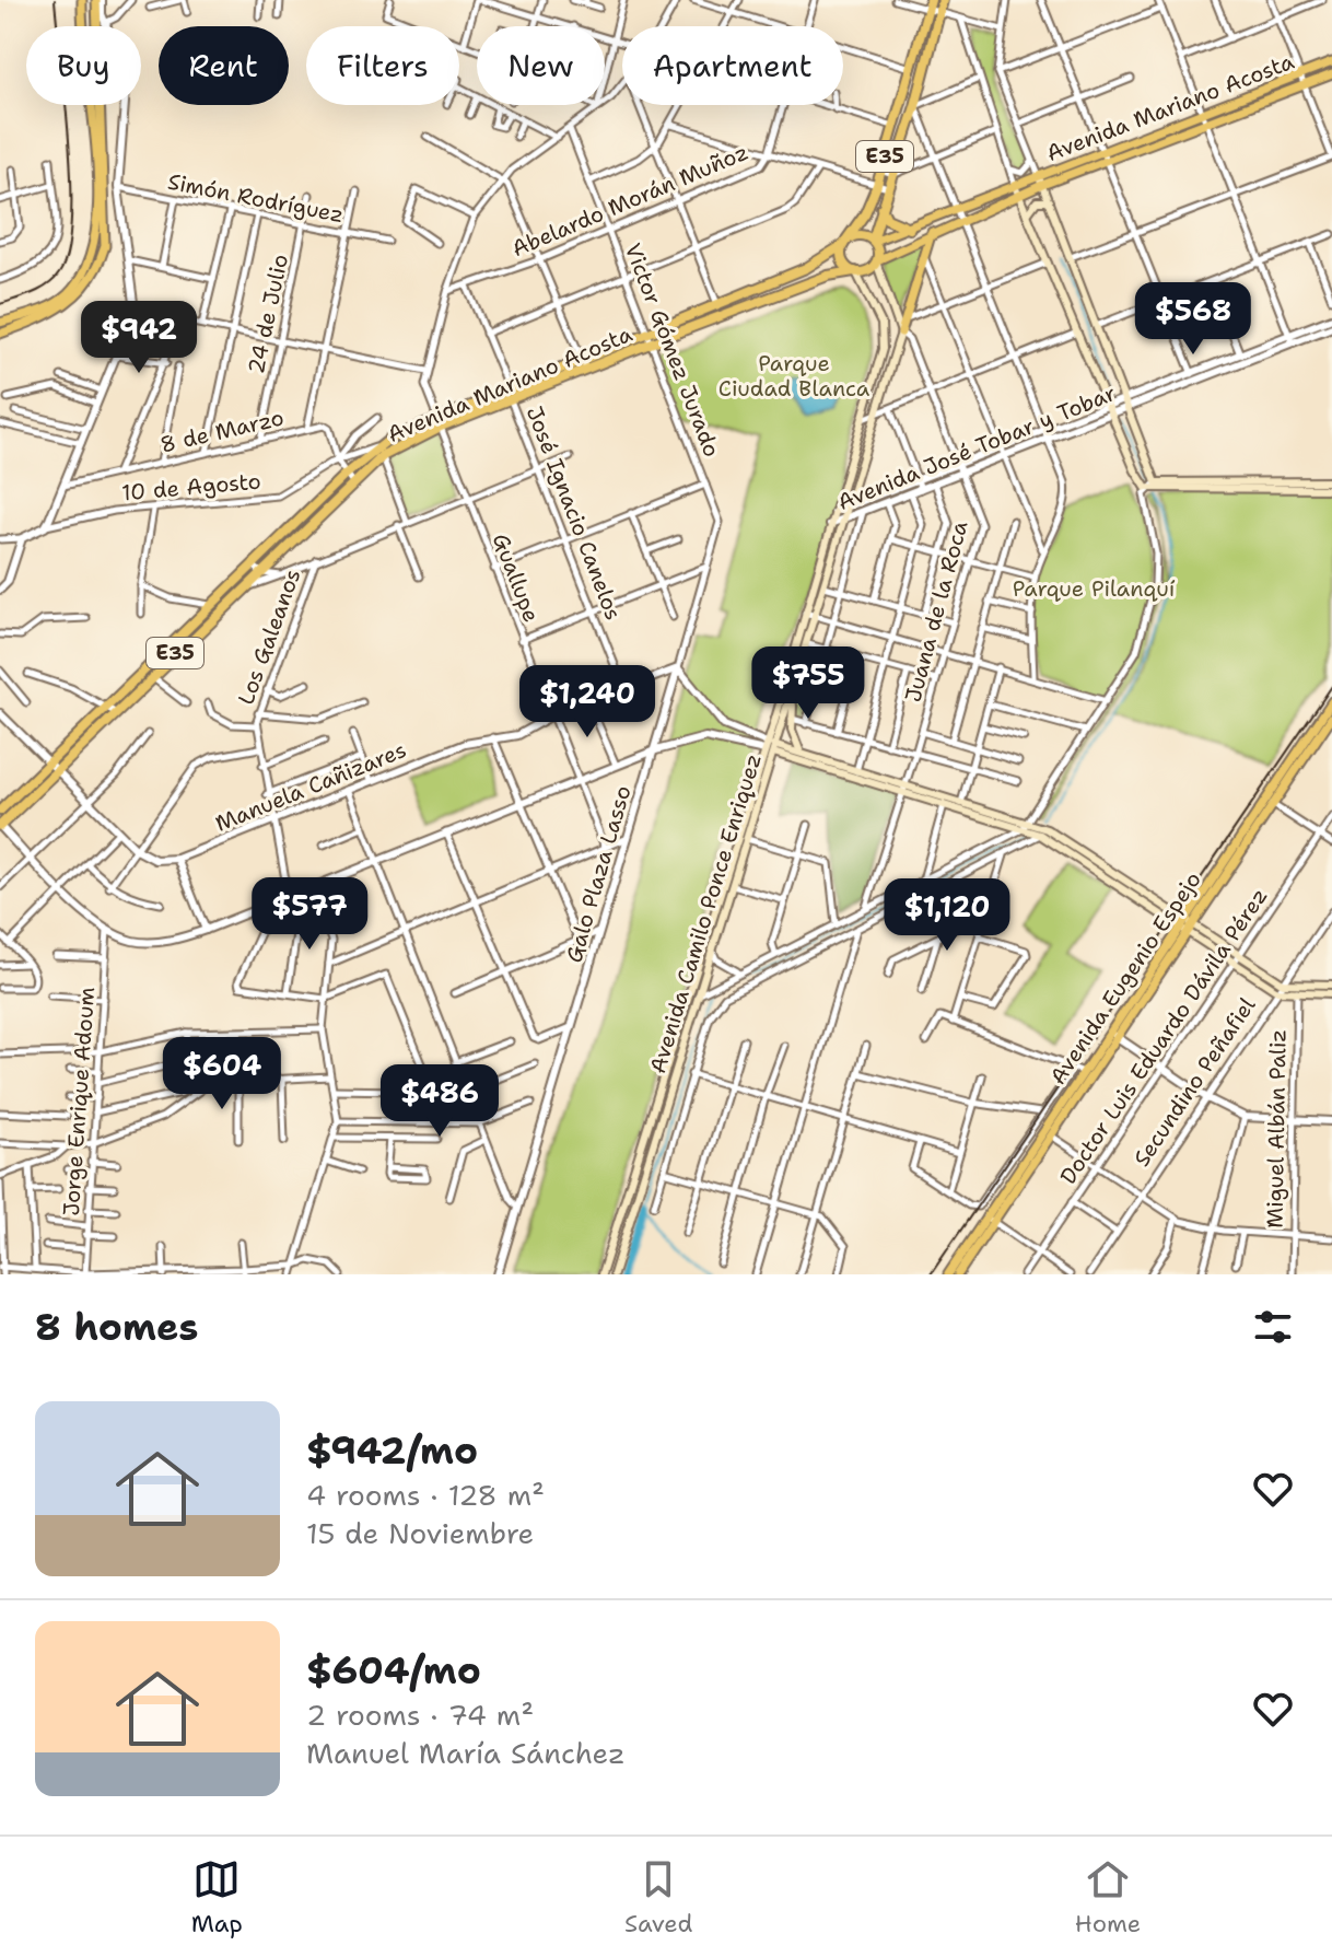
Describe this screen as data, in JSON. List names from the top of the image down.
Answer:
{
  "streets": {
    "highway": ["Avenida Mariano Acosta", "E35"],
    "main road": ["Avenida Camilo Ponce Enriquez", "Avenida Eugenio Espejo"],
    "street": [
      "Simón Rodríguez",
      "Abelardo Morán Muñoz",
      "24 de Julio",
      "Victor Gómez Jurado",
      "8 de Marzo",
      "Avenida José Tobar y Tobar",
      "10 de Agosto",
      "José Ignacio Canelos",
      "Guallupe",
      "Juana de la Roca",
      "Los Galeanos",
      "Manuela Cañizares",
      "Galo Plaza Lasso",
      "Doctor Luis Eduardo Dávila Pérez",
      "Secundino Peñafiel",
      "Jorge Enrique Adoum",
      "Miguel Albán Paliz"
    ]
  },
  "crossings": [
    ["Avenida Mariano Acosta", "E35"],
    ["Avenida Mariano Acosta", "Victor Gómez Jurado"],
    ["Avenida Mariano Acosta", "8 de Marzo"],
    ["Avenida Mariano Acosta", "10 de Agosto"],
    ["Avenida Mariano Acosta", "José Ignacio Canelos"],
    ["Avenida Mariano Acosta", "Guallupe"],
    ["Avenida Mariano Acosta", "Avenida Camilo Ponce Enriquez"],
    ["E35", "Avenida Camilo Ponce Enriquez"],
    ["Simón Rodríguez", "24 de Julio"],
    ["Abelardo Morán Muñoz", "Victor Gómez Jurado"],
    ["Abelardo Morán Muñoz", "José Ignacio Canelos"],
    ["24 de Julio", "8 de Marzo"],
    ["Victor Gómez Jurado", "Galo Plaza Lasso"],
    ["8 de Marzo", "10 de Agosto"],
    ["Avenida José Tobar y Tobar", "Juana de la Roca"],
    ["Avenida José Tobar y Tobar", "Avenida Camilo Ponce Enriquez"],
    ["José Ignacio Canelos", "Manuela Cañizares"],
    ["Guallupe", "Manuela Cañizares"],
    ["Juana de la Roca", "Avenida Camilo Ponce Enriquez"],
    ["Los Galeanos", "Manuela Cañizares"],
    ["Manuela Cañizares", "Galo Plaza Lasso"]
  ],
  "parks": ["Parque Ciudad Blanca", "Parque Pilanquí"],
  "page": {
    "chip": [
      "Buy",
      "Rent",
      "Filters",
      "New",
      "Apartment"
    ],
    "price": [
      "$568",
      "$942",
      "$755",
      "$1,240",
      "$577",
      "$1,120",
      "$604",
      "$486"
    ],
    "heading": "8 homes",
    "list": [
      {
        "name": "$942/mo",
        "note": "4 rooms · 128 m² · 15 de Noviembre"
      },
      {
        "name": "$604/mo",
        "note": "2 rooms · 74 m² · Manuel María Sánchez"
      }
    ],
    "tabs": ["Map", "Saved", "Home"]
  }
}
